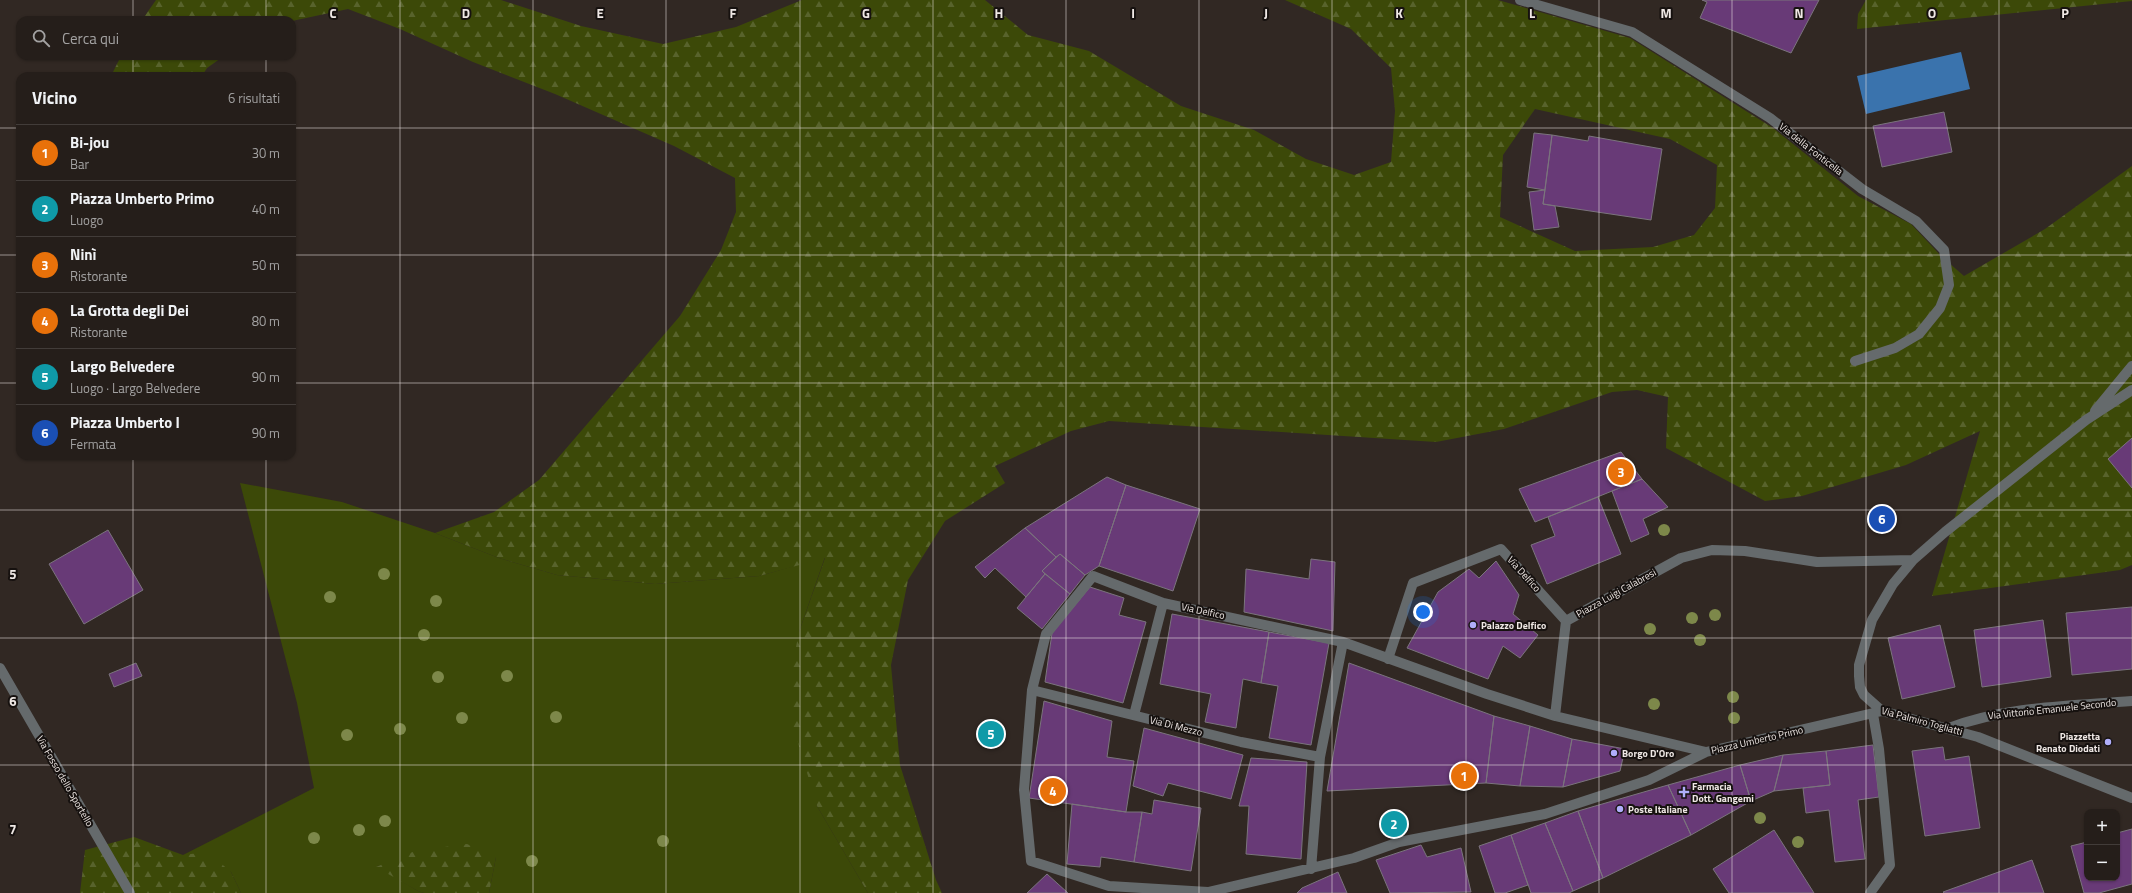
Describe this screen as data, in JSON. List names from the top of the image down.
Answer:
{
  "streets": {
    "street": [
      "Via della Fonticella",
      "Via Delfico",
      "Piazza Luigi Calabresi",
      "Via Vittorio Emanuele Secondo",
      "Via Palmiro Togliatti",
      "Via Di Mezzo",
      "Piazza Umberto Primo",
      "Via Fosso dello Sportello"
    ]
  },
  "crossings": [
    ["Via Delfico", "Piazza Luigi Calabresi"],
    ["Via Delfico", "Via Di Mezzo"],
    ["Via Delfico", "Piazza Umberto Primo"],
    ["Piazza Luigi Calabresi", "Via Palmiro Togliatti"],
    ["Via Vittorio Emanuele Secondo", "Via Palmiro Togliatti"],
    ["Via Palmiro Togliatti", "Piazza Umberto Primo"],
    ["Via Di Mezzo", "Piazza Umberto Primo"]
  ],
  "places": {
    "other": [
      "Palazzo Delfico",
      "Piazzetta Renato Diodati",
      "Borgo D'Oro",
      "Poste Italiane"
    ],
    "health": ["Farmacia Dott. Gangemi"]
  },
  "page": {
    "search": "Cerca qui",
    "heading": ["Vicino", "6 risultati"],
    "list": [
      {
        "mark": "1",
        "name": "Bi-jou",
        "note": "Bar",
        "value": "30 m"
      },
      {
        "mark": "2",
        "name": "Piazza Umberto Primo",
        "note": "Luogo",
        "value": "40 m"
      },
      {
        "mark": "3",
        "name": "Ninì",
        "note": "Ristorante",
        "value": "50 m"
      },
      {
        "mark": "4",
        "name": "La Grotta degli Dei",
        "note": "Ristorante",
        "value": "80 m"
      },
      {
        "mark": "5",
        "name": "Largo Belvedere",
        "note": "Luogo · Largo Belvedere",
        "value": "90 m"
      },
      {
        "mark": "6",
        "name": "Piazza Umberto I",
        "note": "Fermata",
        "value": "90 m"
      }
    ],
    "pins": [
      "3",
      "6",
      "5",
      "1",
      "4",
      "2"
    ],
    "map_buttons": ["+", "−"]
  },
  "grid": {
    "columns": [
      "C",
      "D",
      "E",
      "F",
      "G",
      "H",
      "I",
      "J",
      "K",
      "L",
      "M",
      "N",
      "O",
      "P"
    ],
    "rows": ["5", "6", "7"]
  }
}
